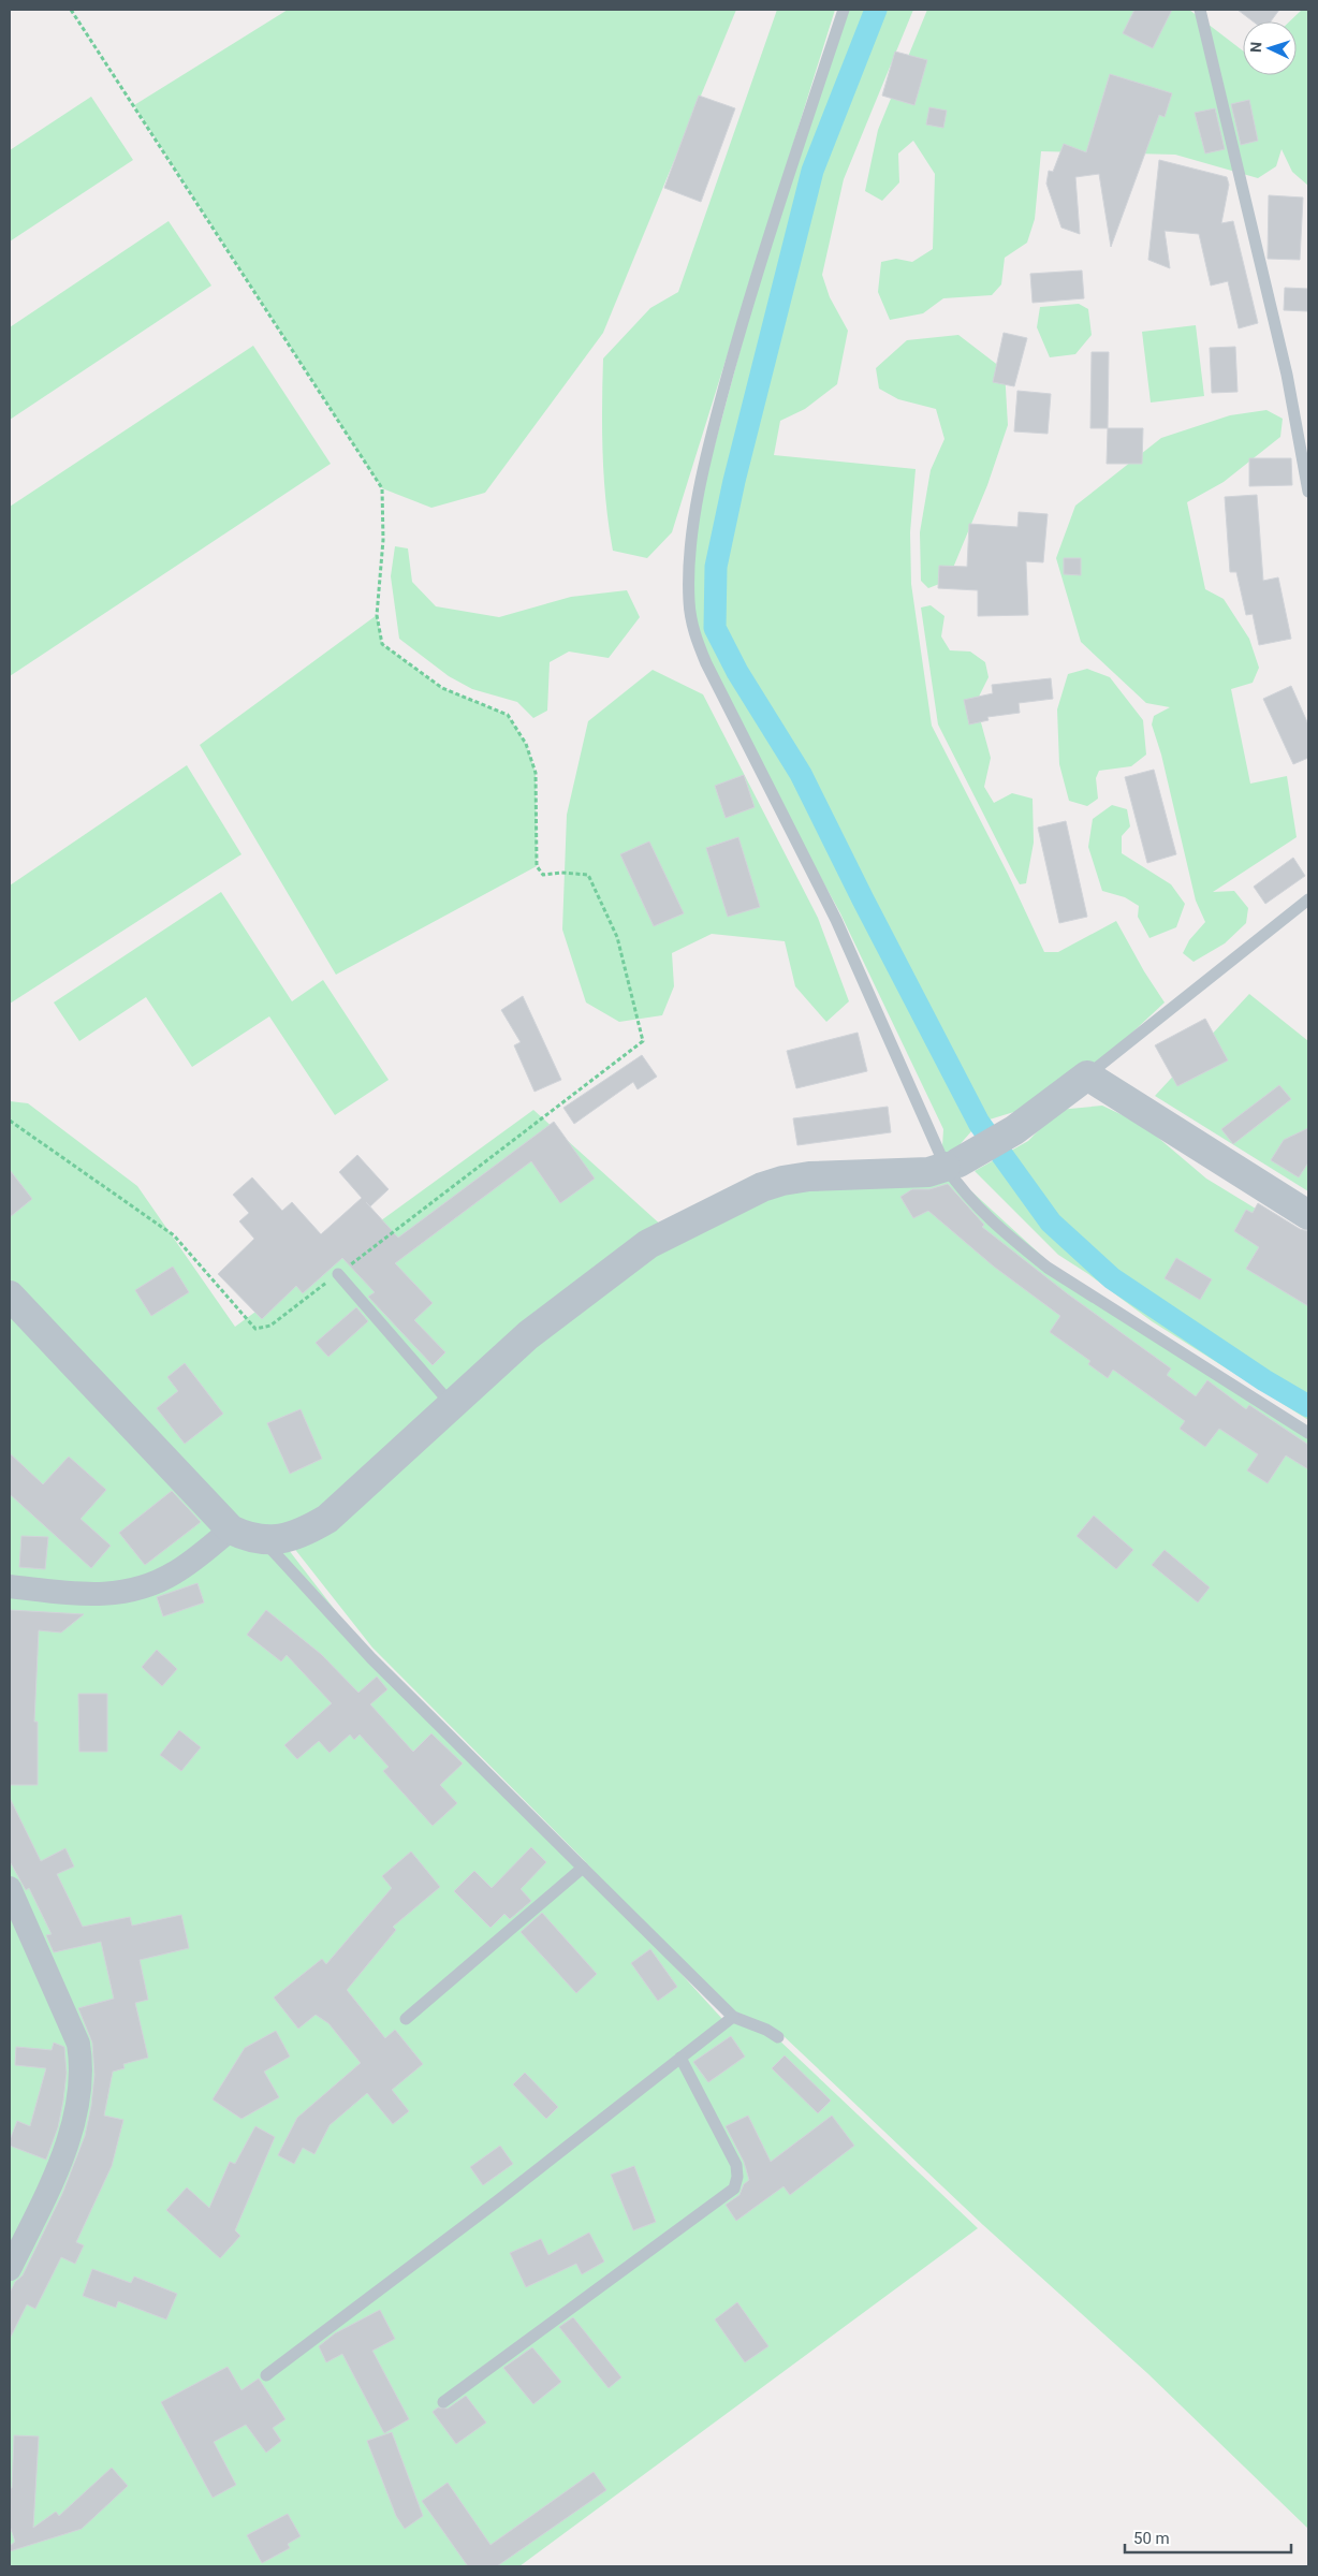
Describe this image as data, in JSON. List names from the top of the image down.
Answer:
{
  "scale_bar": "50 m",
  "north": "left"
}
